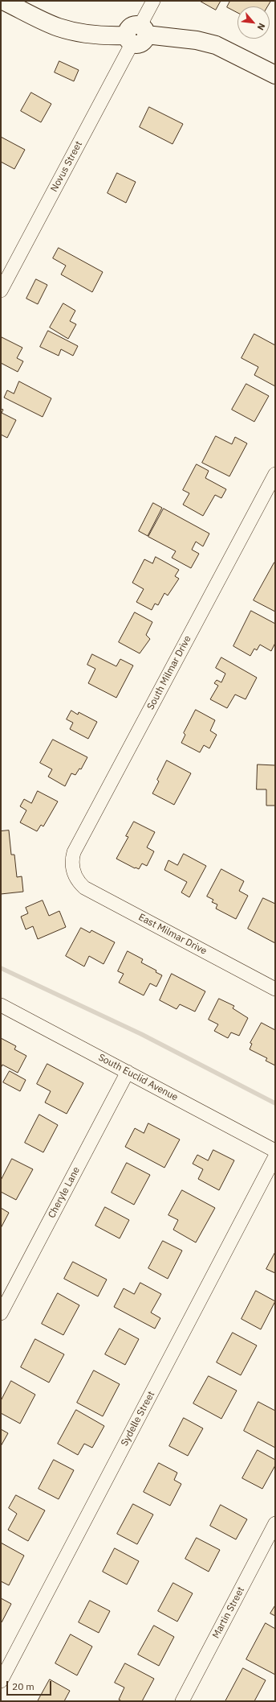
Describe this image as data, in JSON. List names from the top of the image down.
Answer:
{
  "streets": {
    "street": [
      "Novus Street",
      "South Milmar Drive",
      "East Milmar Drive",
      "South Euclid Avenue",
      "Cheryle Lane",
      "Sydelle Street",
      "Martin Street"
    ]
  },
  "crossings": [
    ["South Milmar Drive", "East Milmar Drive"],
    ["South Euclid Avenue", "Cheryle Lane"]
  ],
  "scale_bar": "20 m",
  "north": "bottom right"
}
